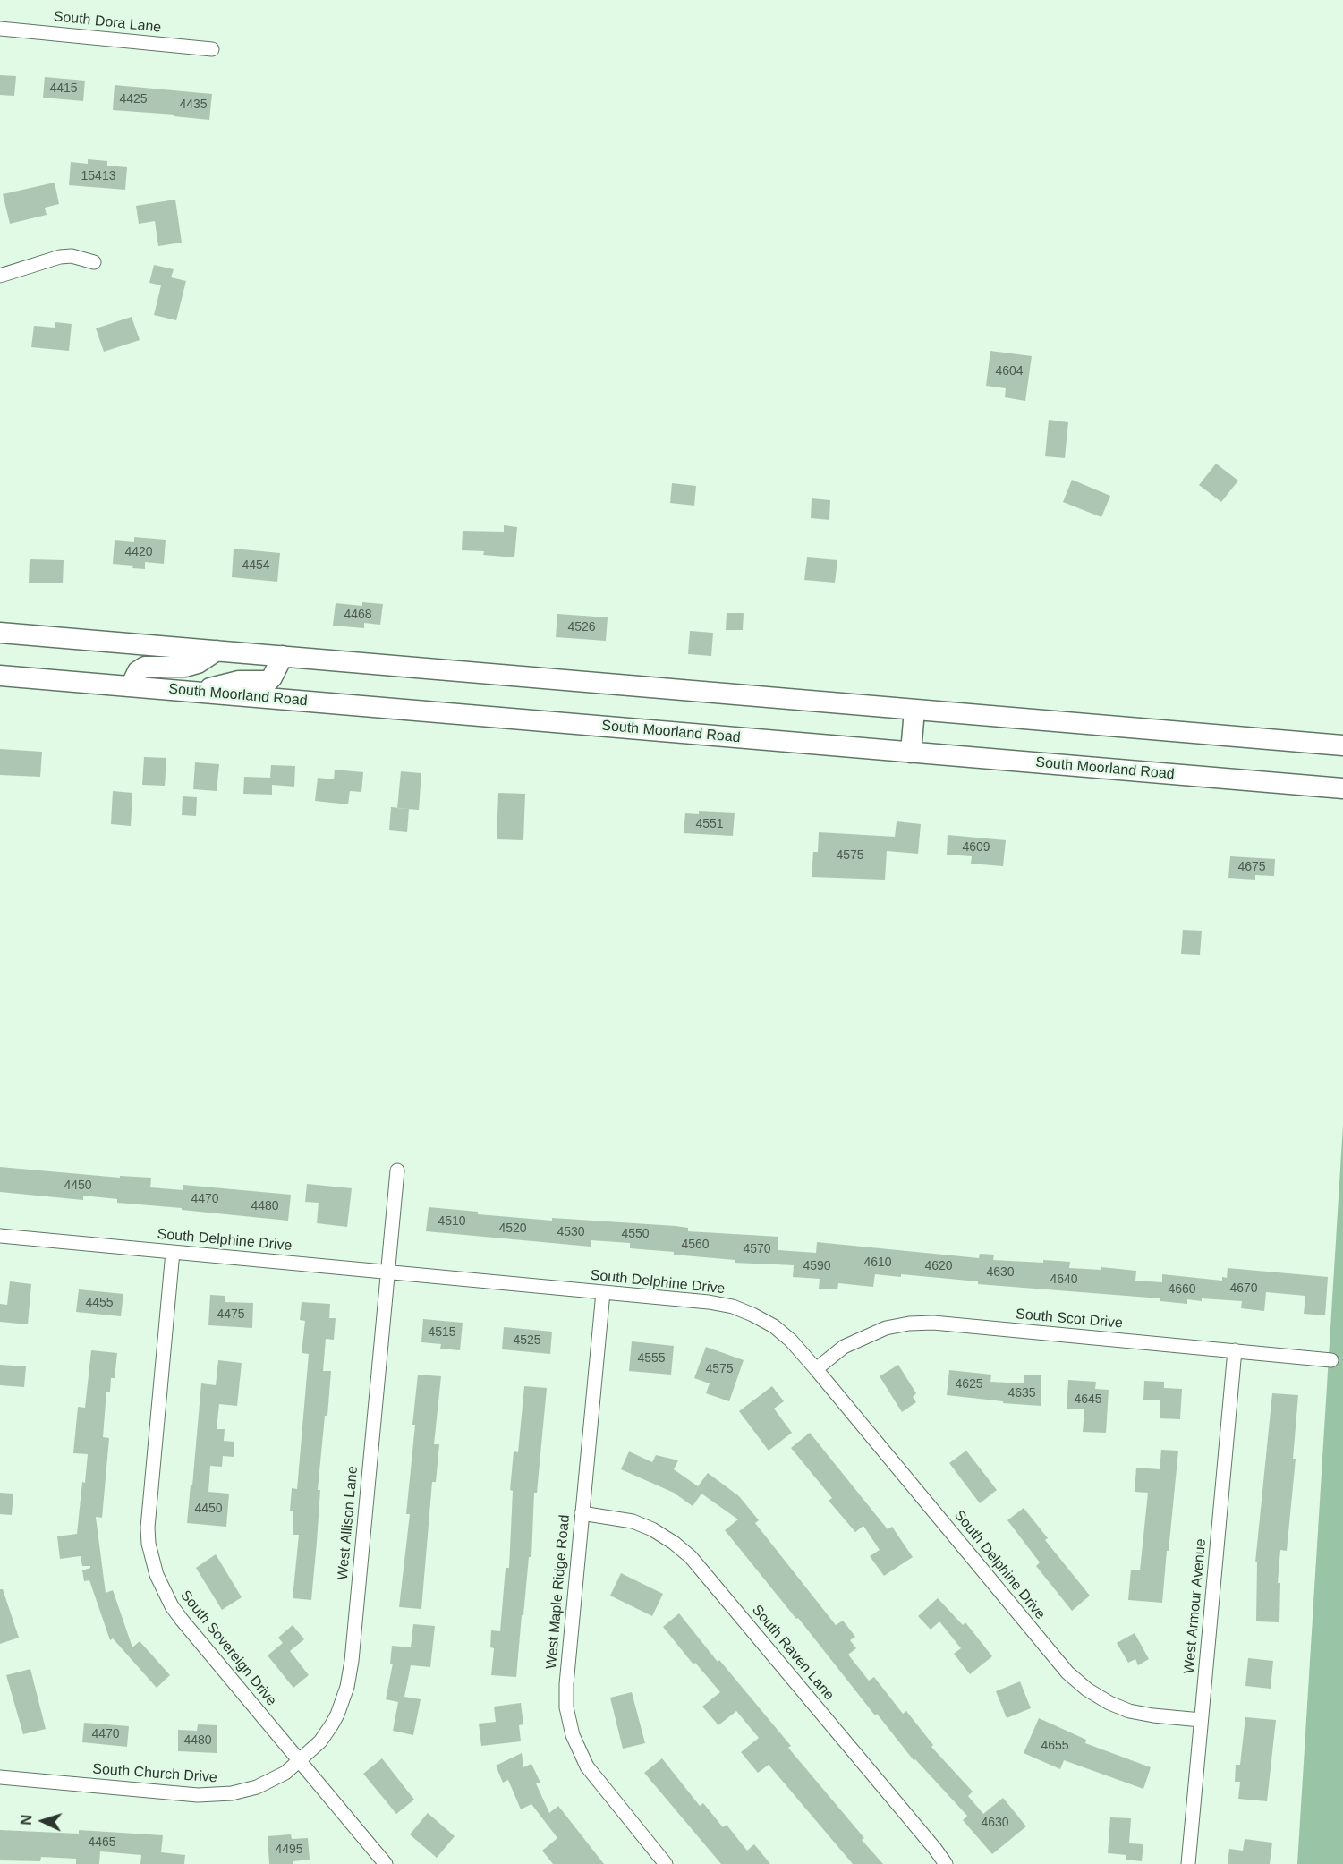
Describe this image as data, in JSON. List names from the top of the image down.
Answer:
{
  "streets": {
    "main road": ["South Moorland Road"],
    "street": [
      "South Dora Lane",
      "South Delphine Drive",
      "South Scot Drive",
      "West Allison Lane",
      "West Maple Ridge Road",
      "West Armour Avenue",
      "South Sovereign Drive",
      "South Raven Lane",
      "South Church Drive"
    ]
  },
  "crossings": [
    ["South Delphine Drive", "South Scot Drive"],
    ["South Delphine Drive", "West Allison Lane"],
    ["South Delphine Drive", "West Maple Ridge Road"],
    ["South Delphine Drive", "West Armour Avenue"],
    ["South Delphine Drive", "South Sovereign Drive"],
    ["South Scot Drive", "West Armour Avenue"],
    ["West Allison Lane", "South Sovereign Drive"],
    ["West Allison Lane", "South Church Drive"],
    ["West Maple Ridge Road", "South Raven Lane"],
    ["South Sovereign Drive", "South Church Drive"]
  ],
  "house_numbers": [
    "4415",
    "4425",
    "4435",
    "15413",
    "4604",
    "4420",
    "4454",
    "4468",
    "4526",
    "4551",
    "4609",
    "4575",
    "4675",
    "4450",
    "4470",
    "4480",
    "4510",
    "4520",
    "4530",
    "4550",
    "4560",
    "4570",
    "4610",
    "4590",
    "4620",
    "4630",
    "4640",
    "4670",
    "4660",
    "4455",
    "4475",
    "4515",
    "4525",
    "4555",
    "4575",
    "4625",
    "4635",
    "4645",
    "4450",
    "4470",
    "4480",
    "4655",
    "4630",
    "4465",
    "4495"
  ],
  "north": "left"
}
